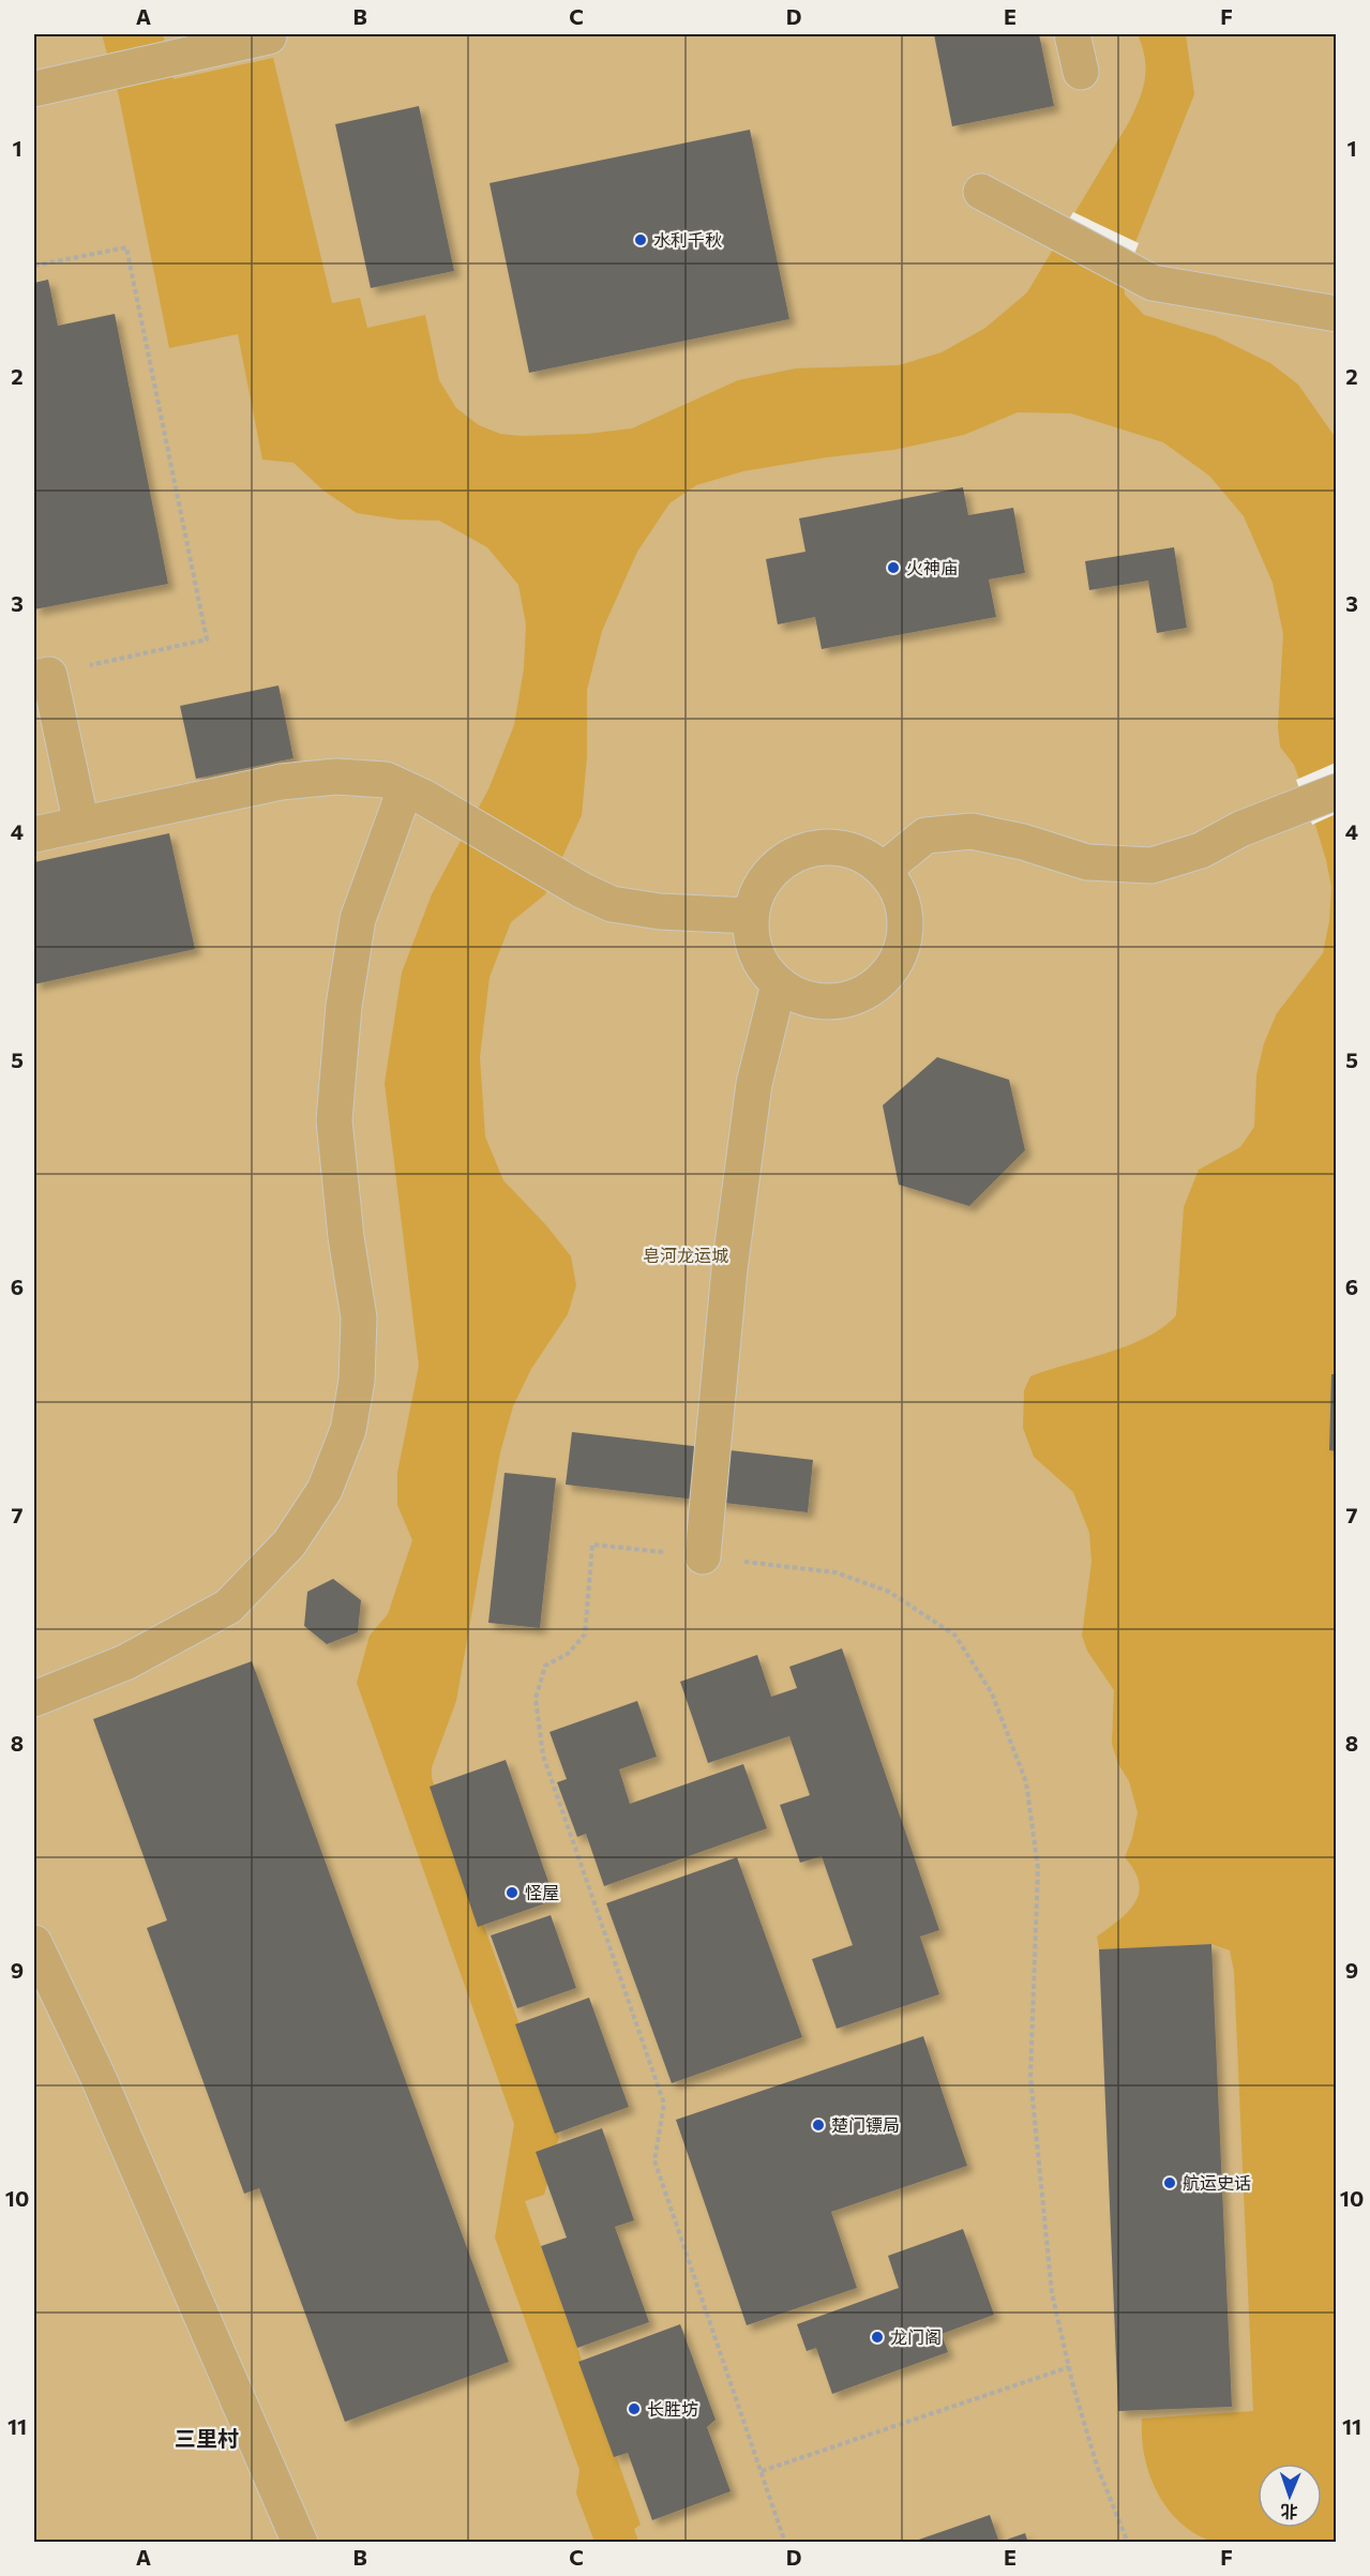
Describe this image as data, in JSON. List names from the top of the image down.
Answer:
{
  "districts": ["三里村"],
  "parks": ["皂河龙运城"],
  "places": [
    "水利千秋",
    "火神庙",
    "怪屋",
    "楚门镖局",
    "航运史话",
    "龙门阁",
    "长胜坊"
  ],
  "north": "bottom",
  "grid": {
    "columns": [
      "A",
      "B",
      "C",
      "D",
      "E",
      "F"
    ],
    "rows": [
      "1",
      "2",
      "3",
      "4",
      "5",
      "6",
      "7",
      "8",
      "9",
      "10",
      "11"
    ]
  }
}
